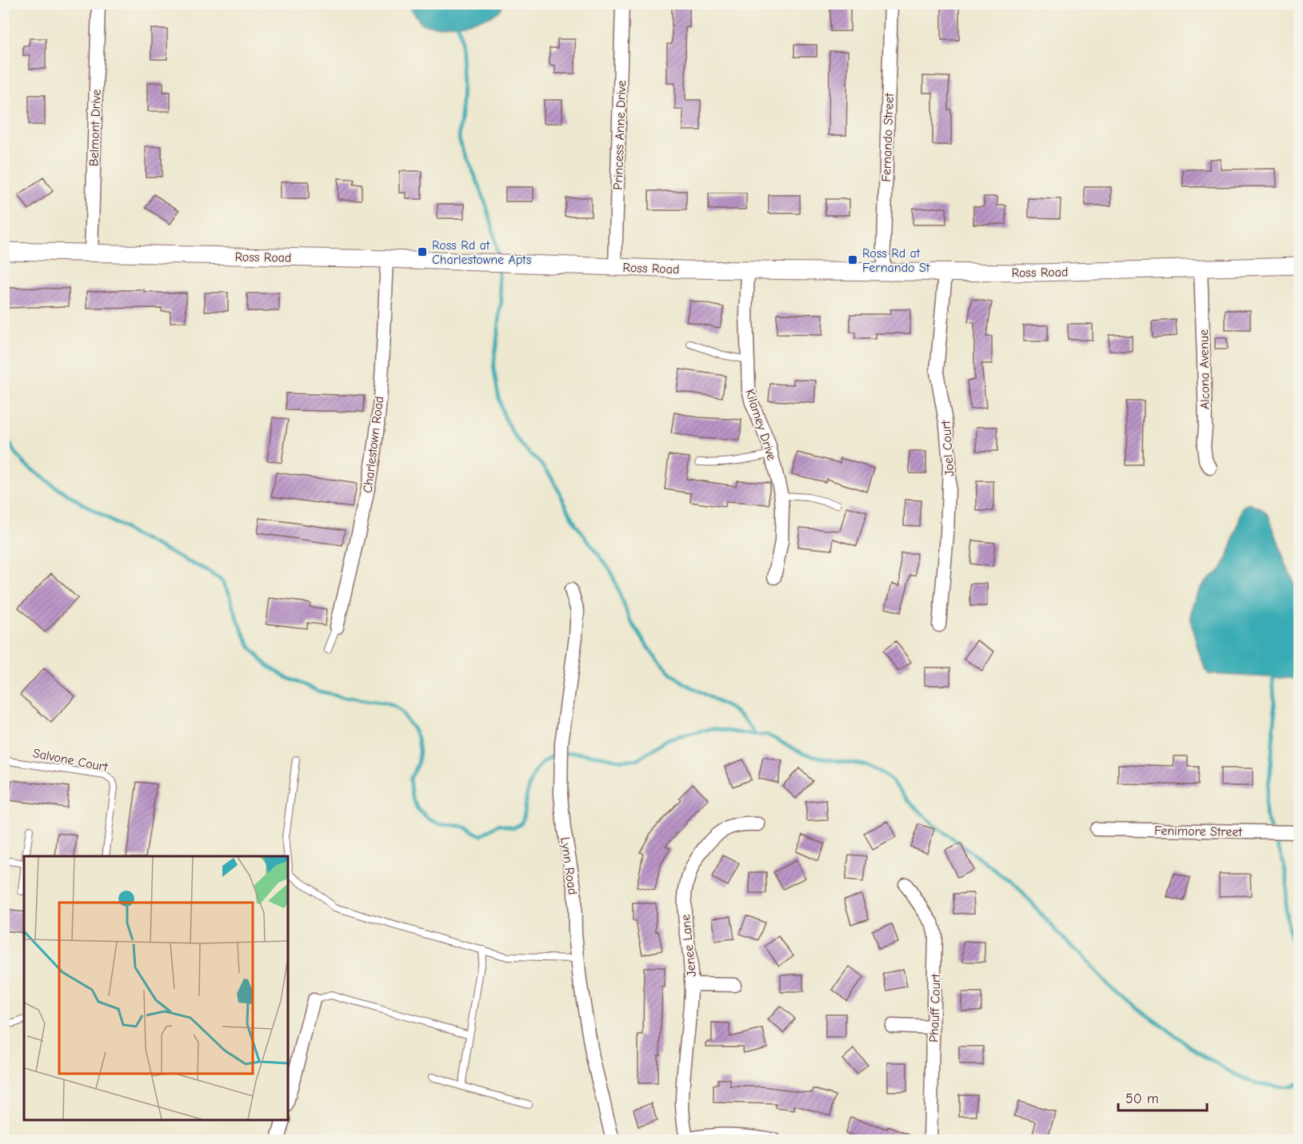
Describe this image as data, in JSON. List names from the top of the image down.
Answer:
{
  "streets": {
    "street": [
      "Belmont Drive",
      "Princess Anne Drive",
      "Fernando Street",
      "Ross Road",
      "Alcona Avenue",
      "Kilamey Drive",
      "Charlestown Road",
      "Joel Court",
      "Fenimore Street",
      "Lynn Road",
      "Jenee Lane",
      "Phauff Court"
    ],
    "lane": ["Salvone Court"]
  },
  "crossings": [
    ["Belmont Drive", "Ross Road"],
    ["Princess Anne Drive", "Ross Road"],
    ["Fernando Street", "Ross Road"],
    ["Ross Road", "Alcona Avenue"],
    ["Ross Road", "Kilamey Drive"],
    ["Ross Road", "Charlestown Road"],
    ["Ross Road", "Joel Court"]
  ],
  "places": {
    "transit": ["Ross Rd at Charlestowne Apts", "Ross Rd at Fernando St"]
  },
  "scale_bar": "50 m"
}
